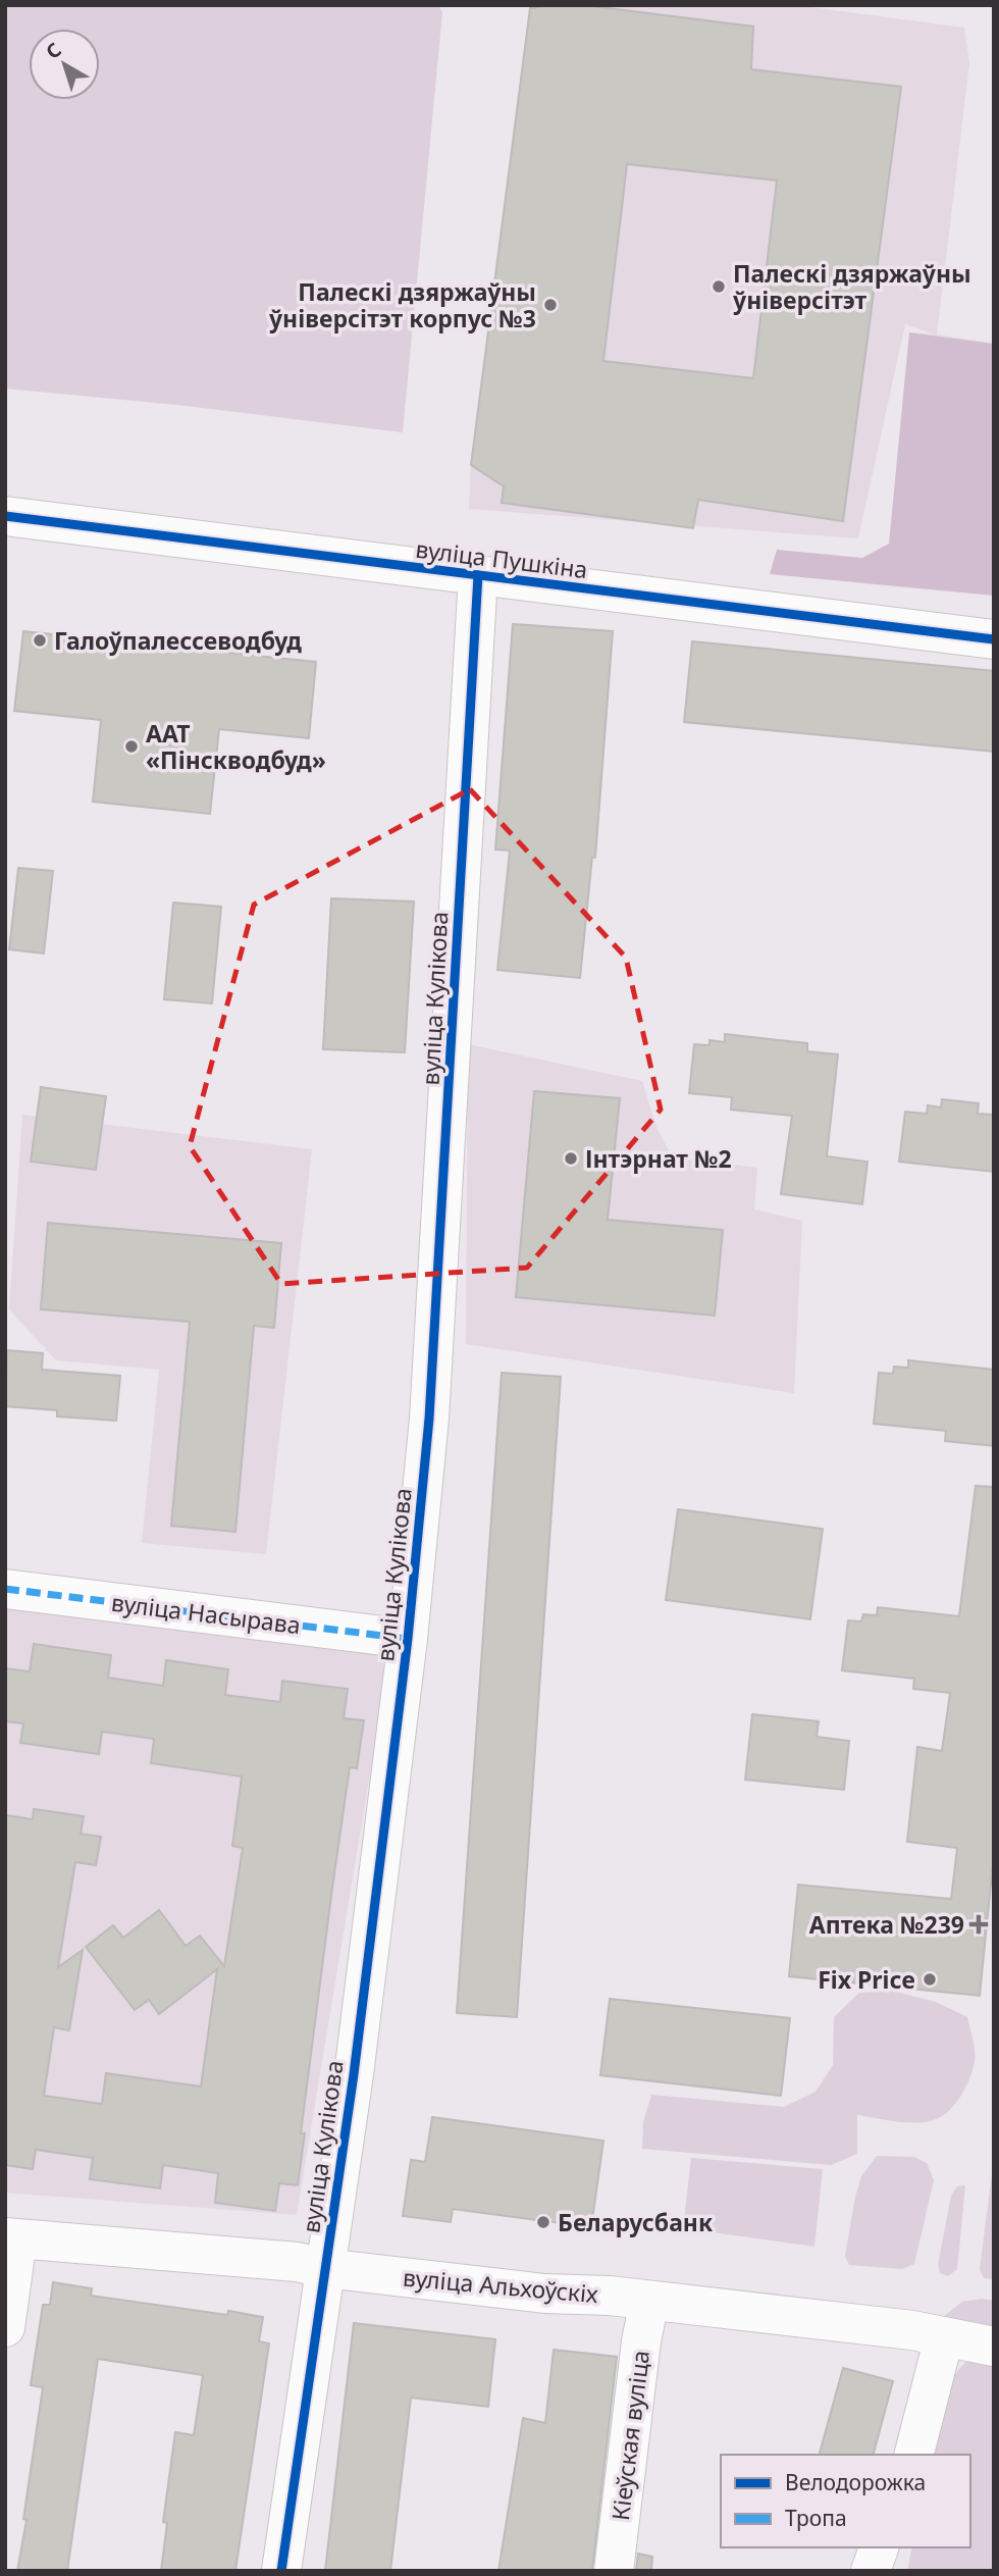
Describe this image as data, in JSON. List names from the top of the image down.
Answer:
{
  "streets": {
    "street": [
      "вуліца Пушкіна",
      "вуліца Кулікова",
      "вуліца Насырава",
      "вуліца Альхоўскіх",
      "Кіеўская вуліца"
    ]
  },
  "crossings": [
    ["вуліца Пушкіна", "вуліца Кулікова"],
    ["вуліца Кулікова", "вуліца Насырава"],
    ["вуліца Кулікова", "вуліца Альхоўскіх"],
    ["вуліца Альхоўскіх", "Кіеўская вуліца"]
  ],
  "places": {
    "other": [
      "Палескі дзяржаўны ўніверсітэт",
      "Палескі дзяржаўны ўніверсітэт корпус №3",
      "Галоўпалессеводбуд",
      "ААТ «Пінскводбуд»",
      "Інтэрнат №2",
      "Fix Price",
      "Беларусбанк"
    ],
    "health": ["Аптека №239"]
  },
  "legend": ["Велодорожка", "Тропа"],
  "north": "top left"
}
